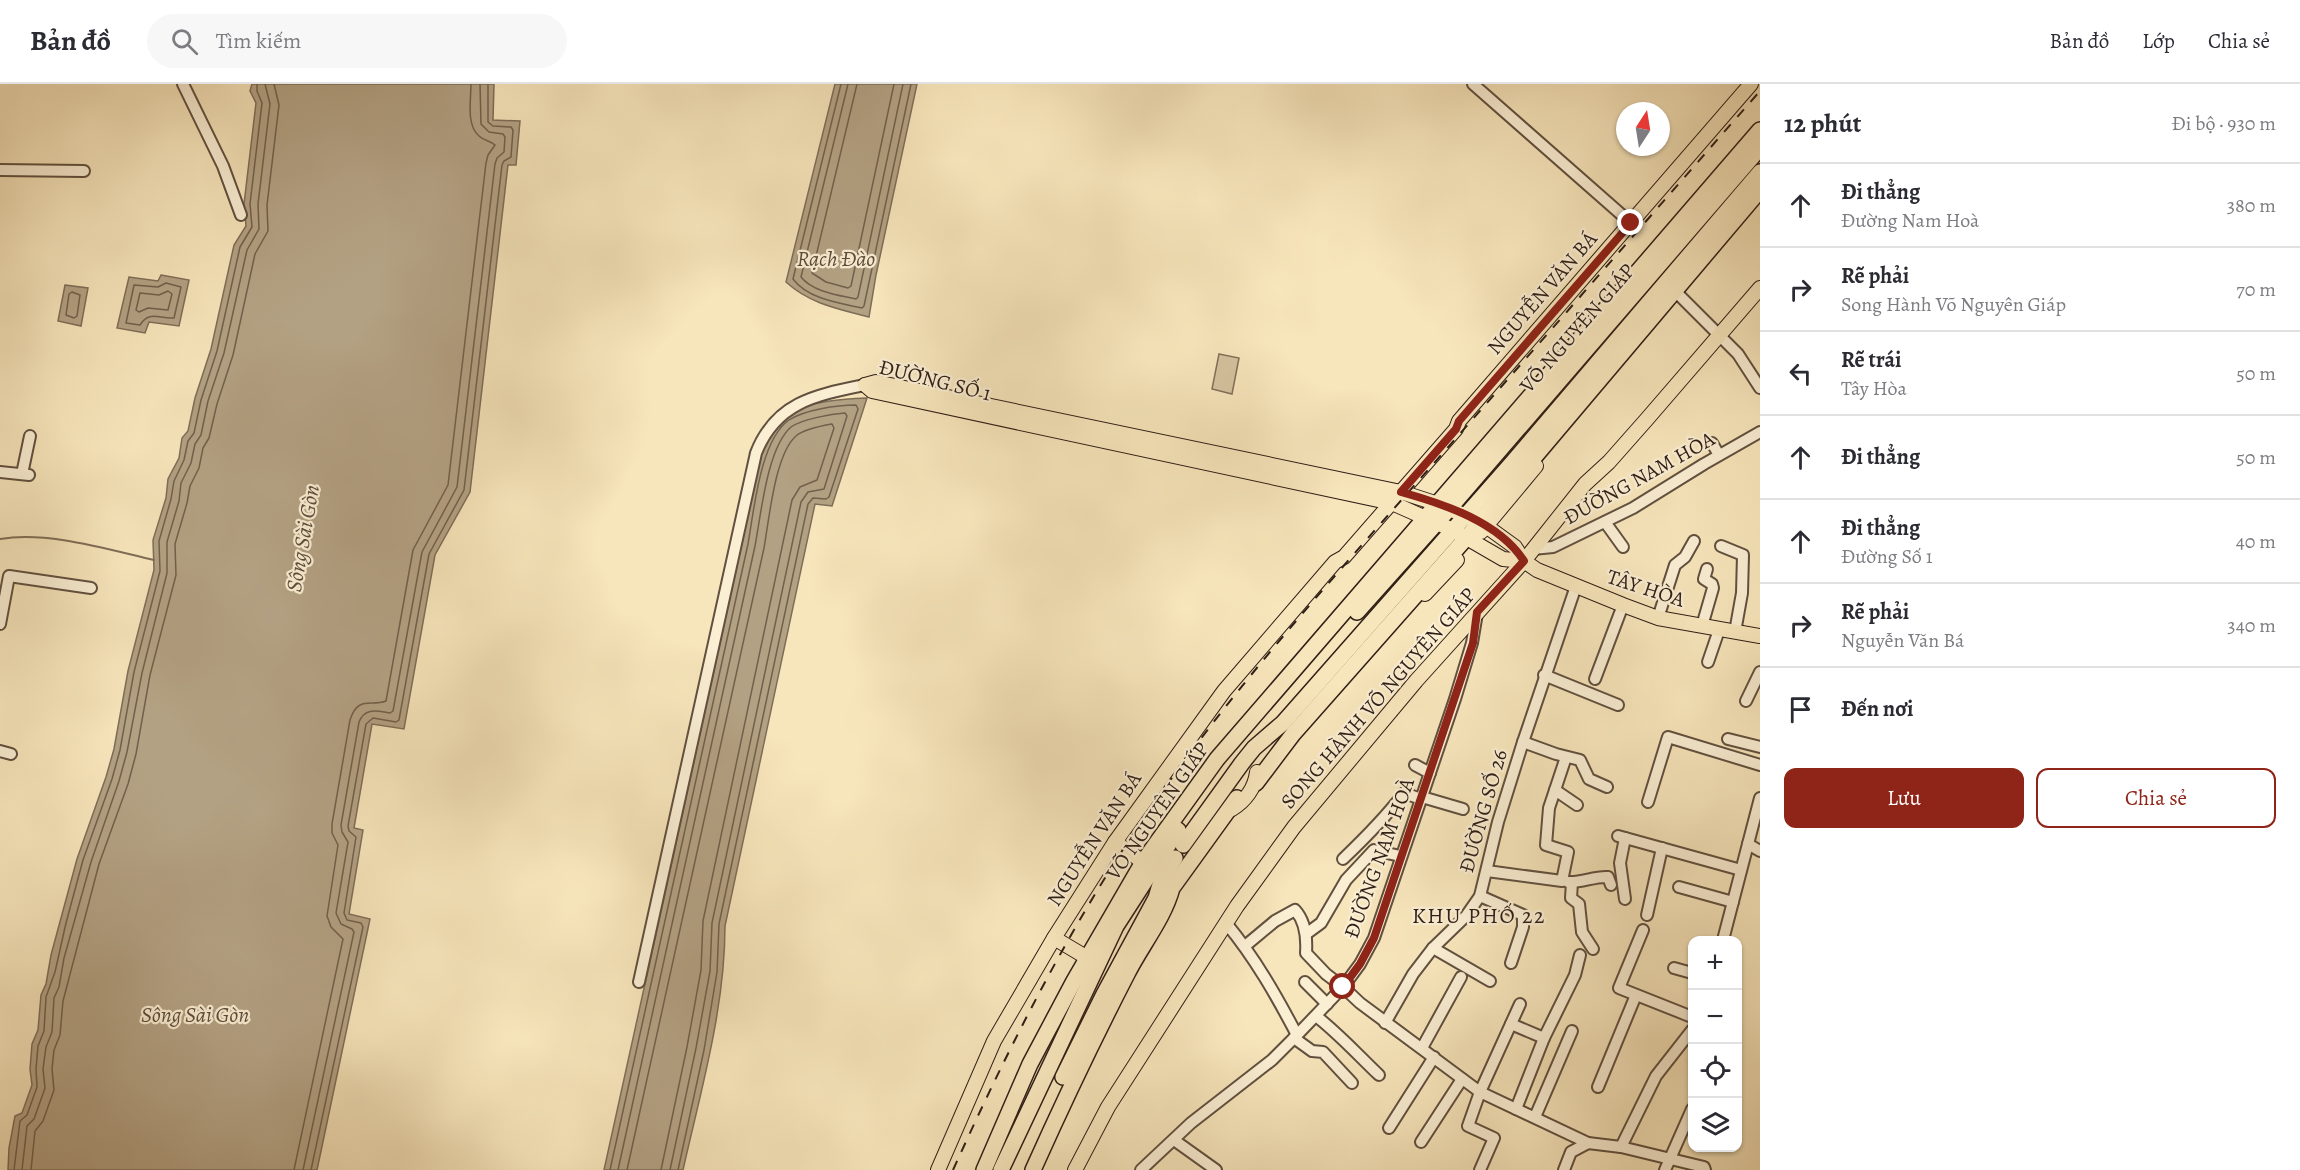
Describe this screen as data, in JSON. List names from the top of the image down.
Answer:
{
  "streets": {
    "highway": ["VÕ NGUYÊN GIÁP"],
    "main road": [
      "NGUYỄN VĂN BÁ",
      "ĐƯỜNG SỐ 1",
      "TÂY HÒA",
      "SONG HÀNH VÕ NGUYÊN GIÁP"
    ],
    "street": ["ĐƯỜNG NAM HÒA", "ĐƯỜNG SỐ 26", "ĐƯỜNG NAM HOÀ"]
  },
  "crossings": [
    ["NGUYỄN VĂN BÁ", "ĐƯỜNG SỐ 1"],
    ["VÕ NGUYÊN GIÁP", "ĐƯỜNG SỐ 1"],
    ["VÕ NGUYÊN GIÁP", "TÂY HÒA"],
    ["ĐƯỜNG SỐ 1", "TÂY HÒA"],
    ["ĐƯỜNG NAM HÒA", "SONG HÀNH VÕ NGUYÊN GIÁP"],
    ["TÂY HÒA", "SONG HÀNH VÕ NGUYÊN GIÁP"],
    ["TÂY HÒA", "ĐƯỜNG SỐ 26"],
    ["SONG HÀNH VÕ NGUYÊN GIÁP", "ĐƯỜNG NAM HOÀ"]
  ],
  "districts": ["KHU PHỐ 22"],
  "water": ["Rạch Đào", "Sông Sài Gòn"],
  "north": "top",
  "page": {
    "header": "Bản đồ",
    "search": "Tìm kiếm",
    "nav": ["Bản đồ", "Lớp", "Chia sẻ"],
    "heading": ["12 phút", "Đi bộ · 930 m"],
    "list": [
      ["Đi thẳng", "Đường Nam Hoà", "380 m"],
      ["Rẽ phải", "Song Hành Võ Nguyên Giáp", "70 m"],
      ["Rẽ trái", "Tây Hòa", "50 m"],
      ["Đi thẳng", "50 m"],
      ["Đi thẳng", "Đường Số 1", "40 m"],
      ["Rẽ phải", "Nguyễn Văn Bá", "340 m"],
      "Đến nơi"
    ],
    "buttons": ["Lưu", "Chia sẻ"],
    "map_buttons": ["+", "−"]
  }
}
